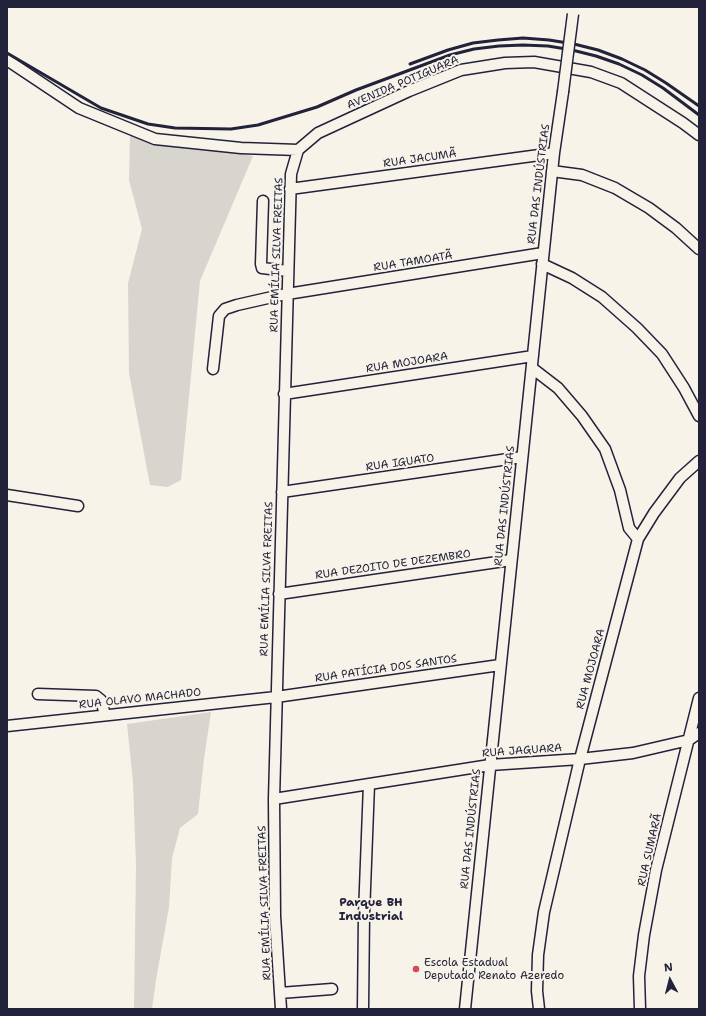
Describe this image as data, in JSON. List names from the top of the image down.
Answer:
{
  "streets": {
    "street": [
      "AVENIDA POTIGUARA",
      "RUA JACUMÃ",
      "RUA DAS INDÚSTRIAS",
      "RUA EMÍLIA SILVA FREITAS",
      "RUA TAMOATÃ",
      "RUA MOJOARA",
      "RUA IGUATO",
      "RUA DEZOITO DE DEZEMBRO",
      "RUA PATÍCIA DOS SANTOS",
      "RUA OLAVO MACHADO",
      "RUA JAGUARA",
      "RUA SUMARÃ"
    ]
  },
  "crossings": [
    ["AVENIDA POTIGUARA", "RUA EMÍLIA SILVA FREITAS"],
    ["RUA JACUMÃ", "RUA DAS INDÚSTRIAS"],
    ["RUA JACUMÃ", "RUA EMÍLIA SILVA FREITAS"],
    ["RUA DAS INDÚSTRIAS", "RUA TAMOATÃ"],
    ["RUA DAS INDÚSTRIAS", "RUA MOJOARA"],
    ["RUA DAS INDÚSTRIAS", "RUA IGUATO"],
    ["RUA DAS INDÚSTRIAS", "RUA DEZOITO DE DEZEMBRO"],
    ["RUA DAS INDÚSTRIAS", "RUA PATÍCIA DOS SANTOS"],
    ["RUA DAS INDÚSTRIAS", "RUA JAGUARA"],
    ["RUA EMÍLIA SILVA FREITAS", "RUA TAMOATÃ"],
    ["RUA EMÍLIA SILVA FREITAS", "RUA MOJOARA"],
    ["RUA EMÍLIA SILVA FREITAS", "RUA IGUATO"],
    ["RUA EMÍLIA SILVA FREITAS", "RUA DEZOITO DE DEZEMBRO"],
    ["RUA EMÍLIA SILVA FREITAS", "RUA PATÍCIA DOS SANTOS"],
    ["RUA EMÍLIA SILVA FREITAS", "RUA OLAVO MACHADO"],
    ["RUA EMÍLIA SILVA FREITAS", "RUA JAGUARA"],
    ["RUA MOJOARA", "RUA JAGUARA"],
    ["RUA PATÍCIA DOS SANTOS", "RUA OLAVO MACHADO"],
    ["RUA JAGUARA", "RUA SUMARÃ"]
  ],
  "districts": ["Parque BH Industrial"],
  "places": ["Escola Estadual Deputado Renato Azeredo"],
  "north": "top"
}
